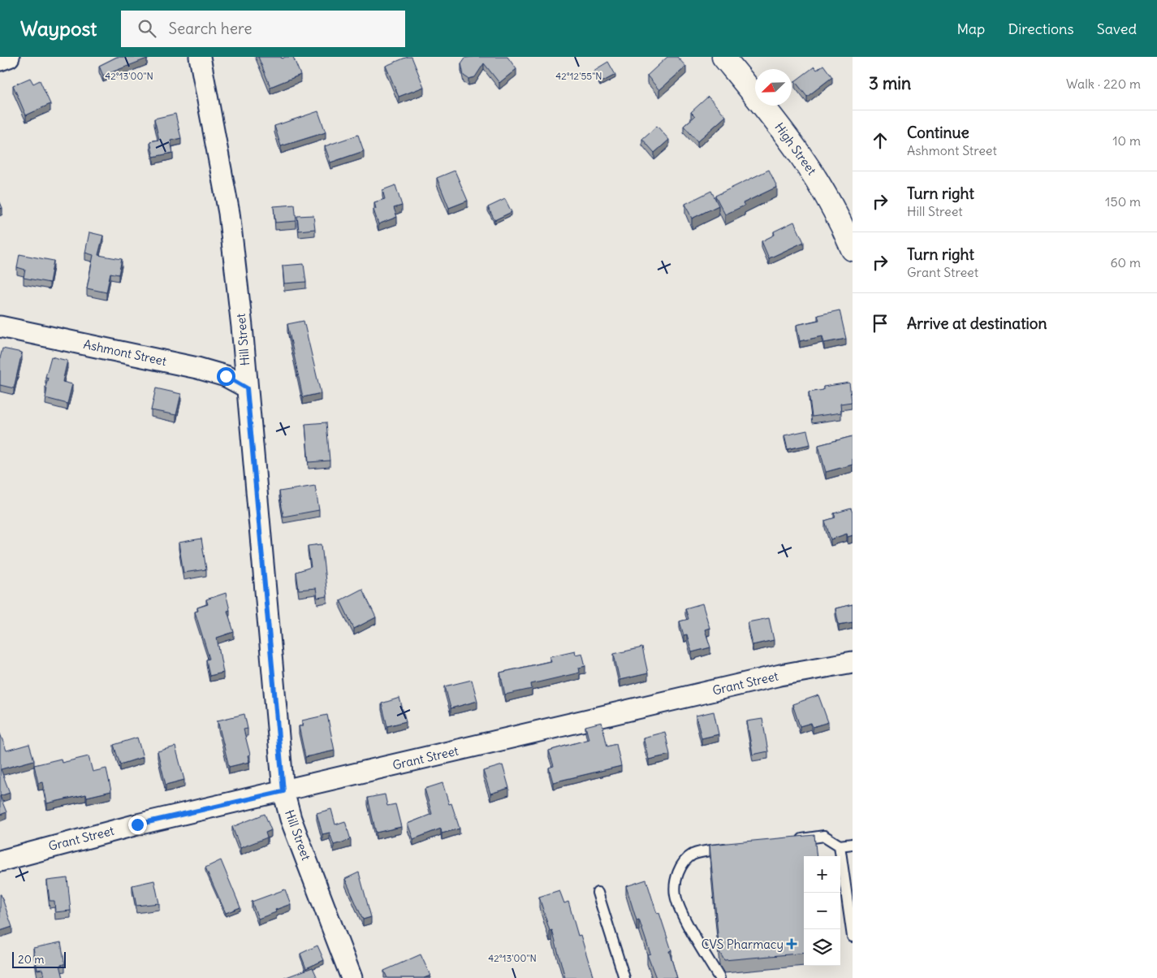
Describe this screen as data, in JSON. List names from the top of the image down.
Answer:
{
  "streets": {
    "main road": ["High Street"],
    "street": ["Hill Street", "Ashmont Street", "Grant Street"]
  },
  "crossings": [
    ["Hill Street", "Ashmont Street"],
    ["Hill Street", "Grant Street"]
  ],
  "places": {
    "health": ["CVS Pharmacy"]
  },
  "scale_bar": "20 m",
  "north": "bottom left",
  "page": {
    "header": "Waypost",
    "search": "Search here",
    "nav": ["Map", "Directions", "Saved"],
    "heading": ["3 min", "Walk · 220 m"],
    "list": [
      ["Continue", "Ashmont Street", "10 m"],
      ["Turn right", "Hill Street", "150 m"],
      ["Turn right", "Grant Street", "60 m"],
      "Arrive at destination"
    ],
    "map_buttons": ["+", "−"],
    "scale": "20 m"
  },
  "coordinates": ["42°13'00\"N", "42°12'55\"N"]
}
